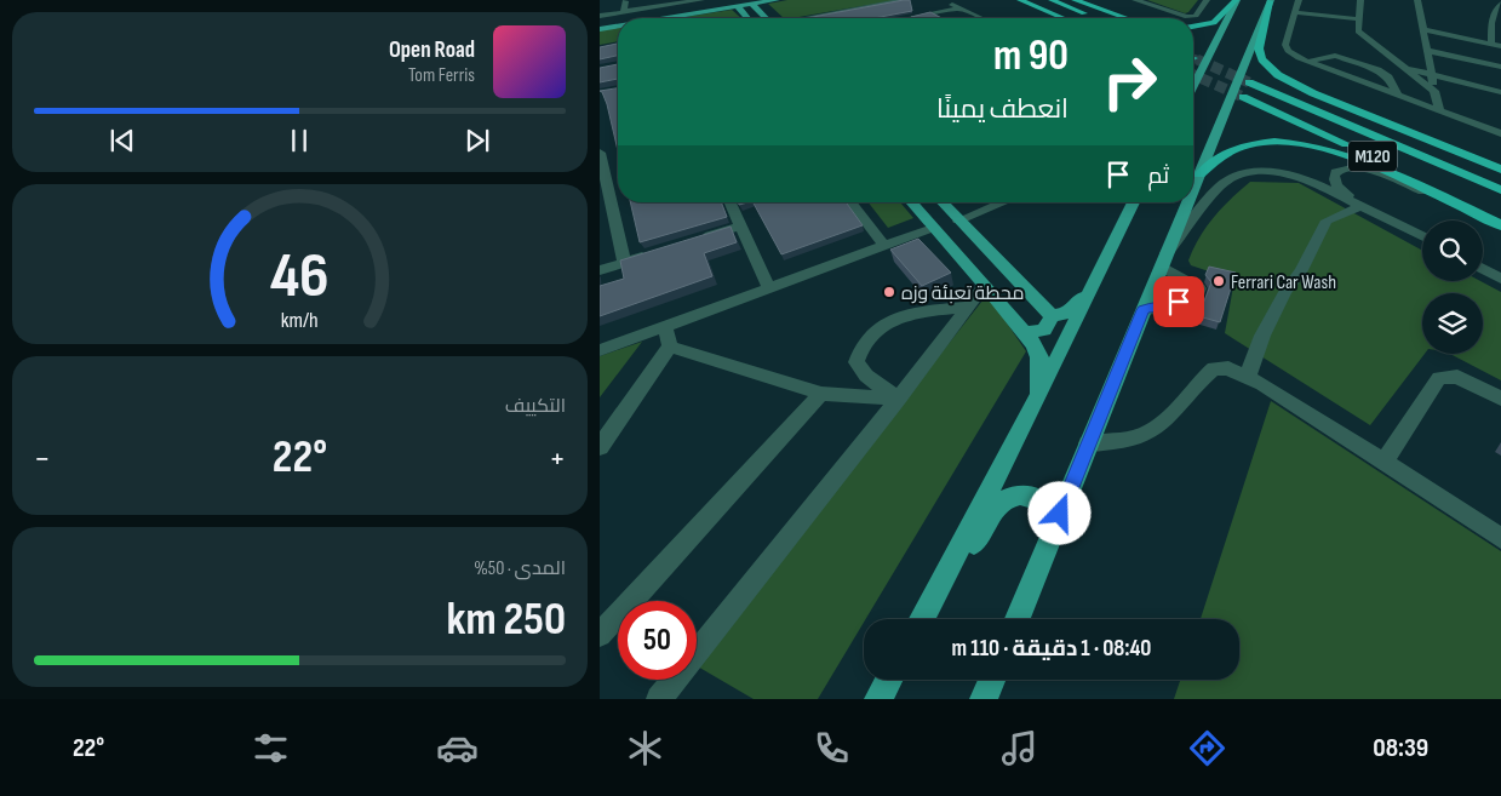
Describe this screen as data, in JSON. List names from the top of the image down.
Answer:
{
  "streets": {
    "highway": ["M120"]
  },
  "places": ["Ferrari Car Wash", "محطة تعبئة وزه"],
  "page": {
    "turn": ["90 m", "انعطف يمينًا"],
    "song": ["Open Road", "Tom Ferris"],
    "then": "ثم",
    "tile": [
      "التكييف",
      ["المدى · 50%", "250 km"]
    ],
    "heat": ["−", "22°", "+"],
    "limit": "50",
    "trip": "08:40 · 1 دقيقة · 110 m",
    "tabs": ["08:39", "22°"],
    "gauge": ["46", "km/h"]
  }
}
